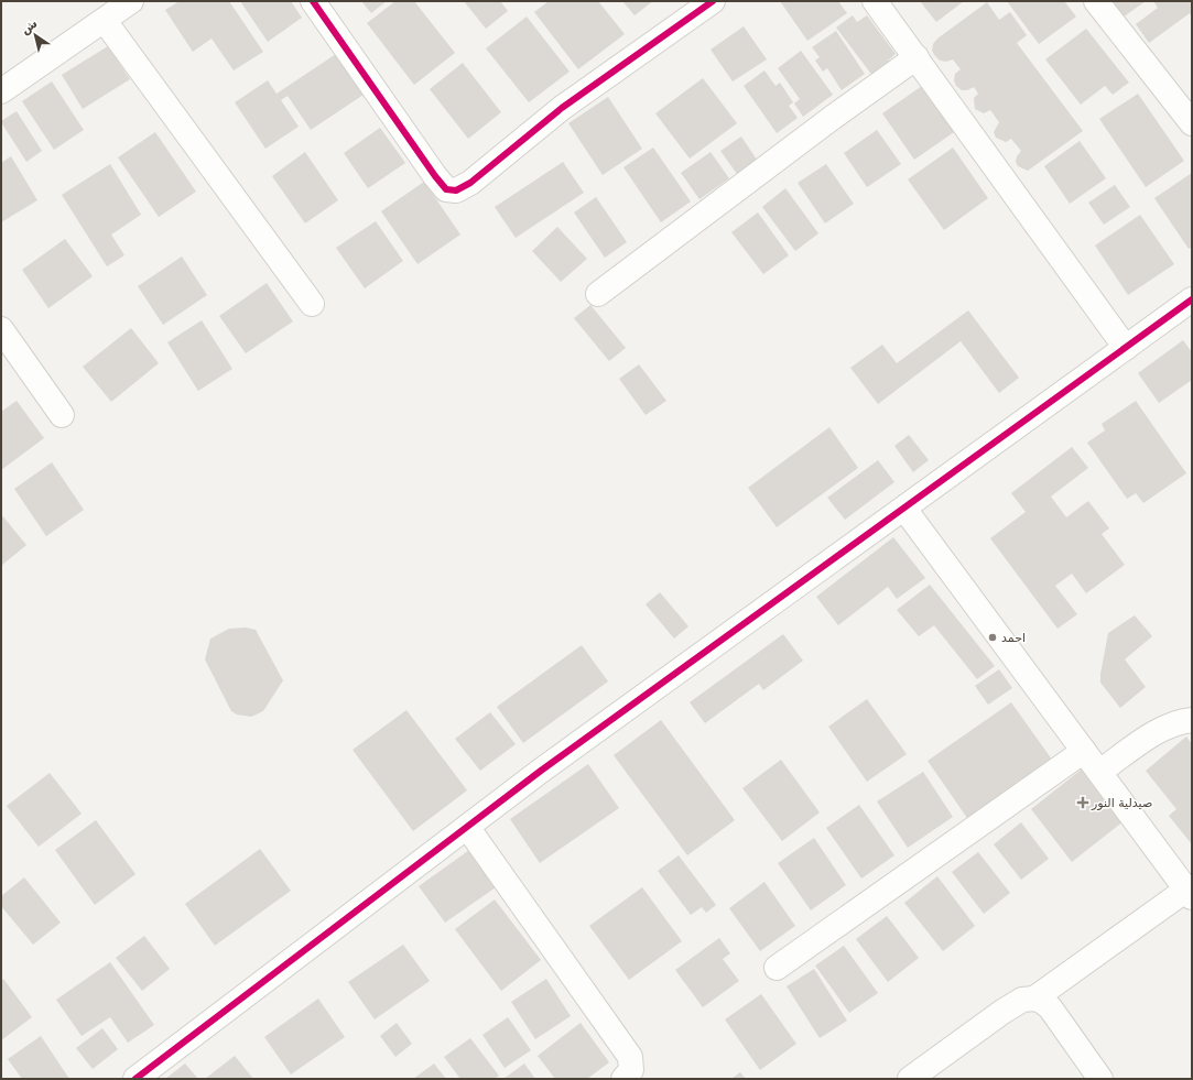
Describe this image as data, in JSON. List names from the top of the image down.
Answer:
{
  "places": {
    "other": ["احمد"],
    "health": ["صيدلية النور"]
  },
  "north": "top left"
}
